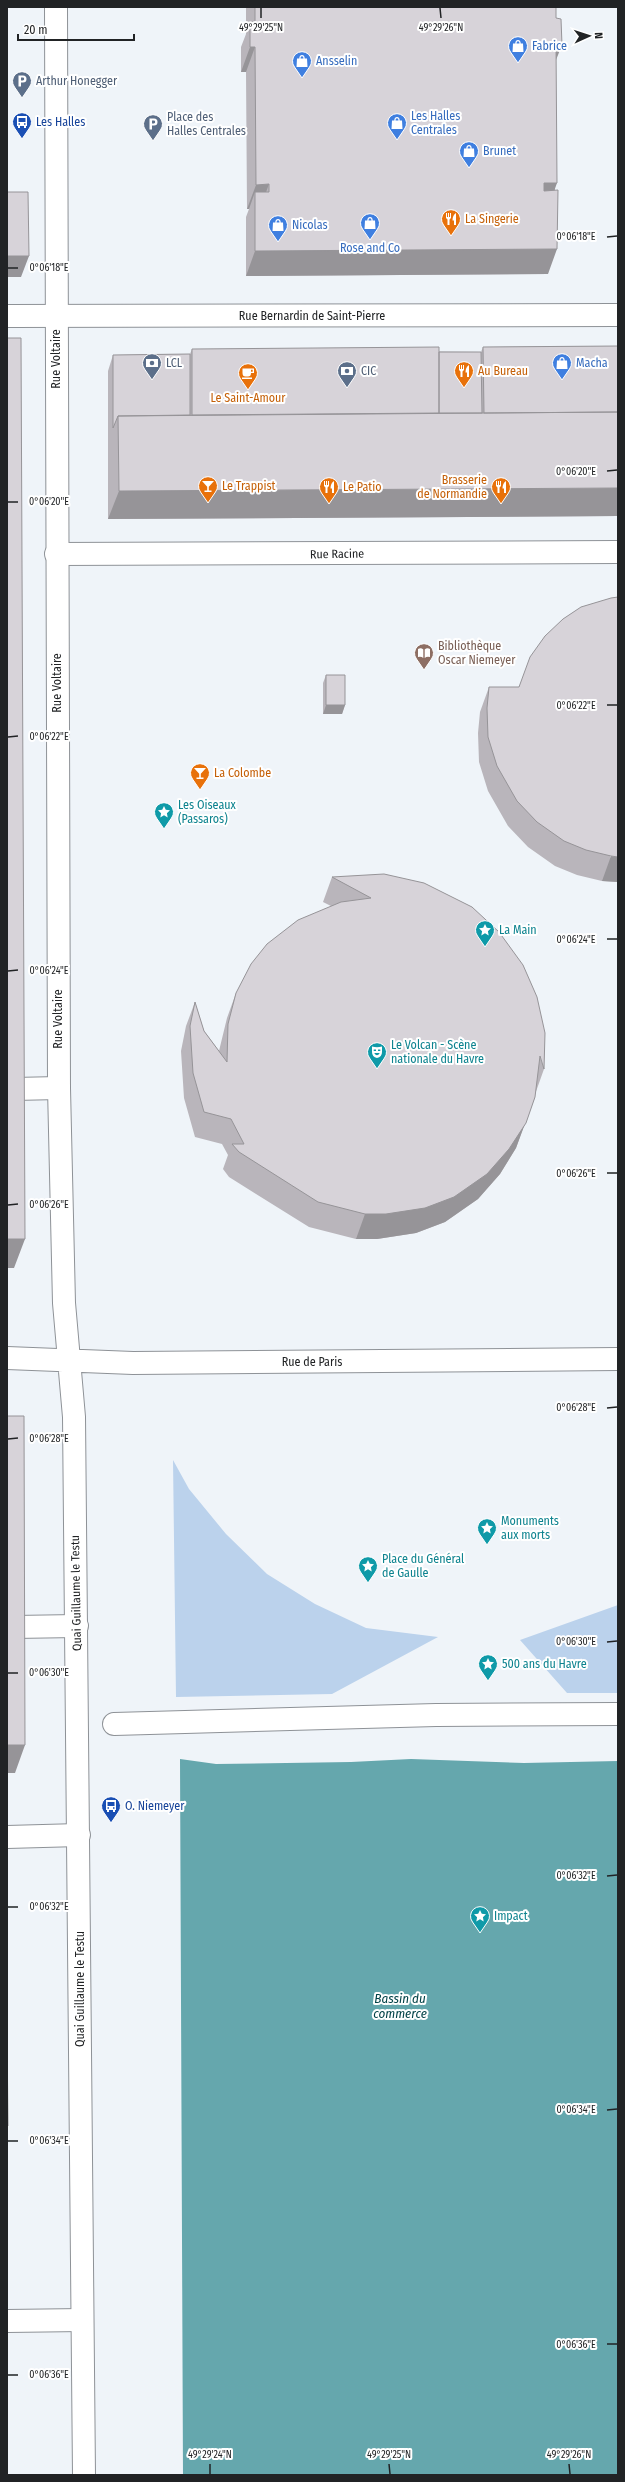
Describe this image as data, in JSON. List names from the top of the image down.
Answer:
{
  "streets": {
    "main road": [
      "Rue Bernardin de Saint-Pierre",
      "Rue Voltaire",
      "Rue Racine",
      "Rue de Paris",
      "Quai Guillaume le Testu"
    ]
  },
  "crossings": [
    ["Rue Bernardin de Saint-Pierre", "Rue Voltaire"],
    ["Rue Voltaire", "Rue Racine"],
    ["Rue Voltaire", "Rue de Paris"],
    ["Rue Voltaire", "Quai Guillaume le Testu"],
    ["Rue de Paris", "Quai Guillaume le Testu"]
  ],
  "water": ["Bassin du commerce"],
  "places": {
    "shop": [
      "Fabrice",
      "Ansselin",
      "Les Halles Centrales",
      "Brunet",
      "Rose and Co",
      "Nicolas",
      "Macha"
    ],
    "parking": ["Arthur Honegger", "Place des Halles Centrales"],
    "bus stop": ["Les Halles", "O. Niemeyer"],
    "restaurant": [
      "La Singerie",
      "Au Bureau",
      "Le Patio",
      "Brasserie de Normandie"
    ],
    "bank": ["LCL", "CIC"],
    "cafe": ["Le Saint-Amour"],
    "bar": ["Le Trappist", "La Colombe"],
    "library": ["Bibliothèque Oscar Niemeyer"],
    "place": [
      "Les Oiseaux (Passaros)",
      "La Main",
      "Monuments aux morts",
      "Place du Général de Gaulle",
      "500 ans du Havre",
      "Impact"
    ],
    "theatre": ["Le Volcan - Scène nationale du Havre"]
  },
  "scale_bar": "20 m",
  "north": "right",
  "coordinates": [
    "49°29'25\"N",
    "49°29'26\"N",
    "0°06'18\"E",
    "0°06'20\"E",
    "0°06'22\"E",
    "0°06'24\"E",
    "0°06'26\"E",
    "0°06'28\"E",
    "0°06'30\"E",
    "0°06'32\"E",
    "0°06'34\"E",
    "0°06'36\"E",
    "49°29'24\"N"
  ]
}
